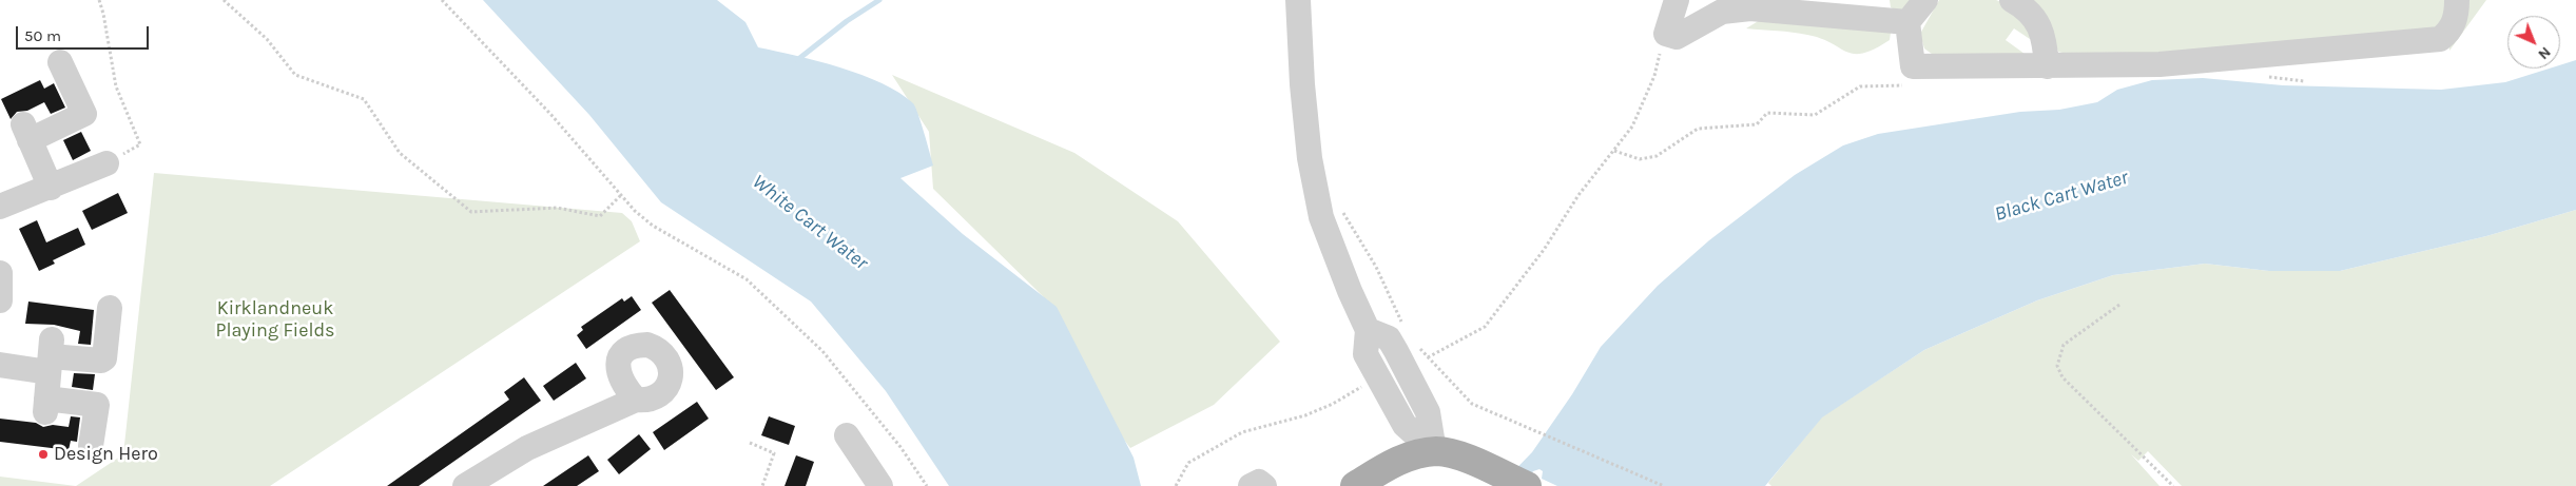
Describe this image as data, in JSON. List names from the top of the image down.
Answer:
{
  "water": ["Black Cart Water", "White Cart Water"],
  "parks": ["Kirklandneuk Playing Fields"],
  "places": ["Design Hero"],
  "scale_bar": "50 m",
  "north": "bottom right"
}
